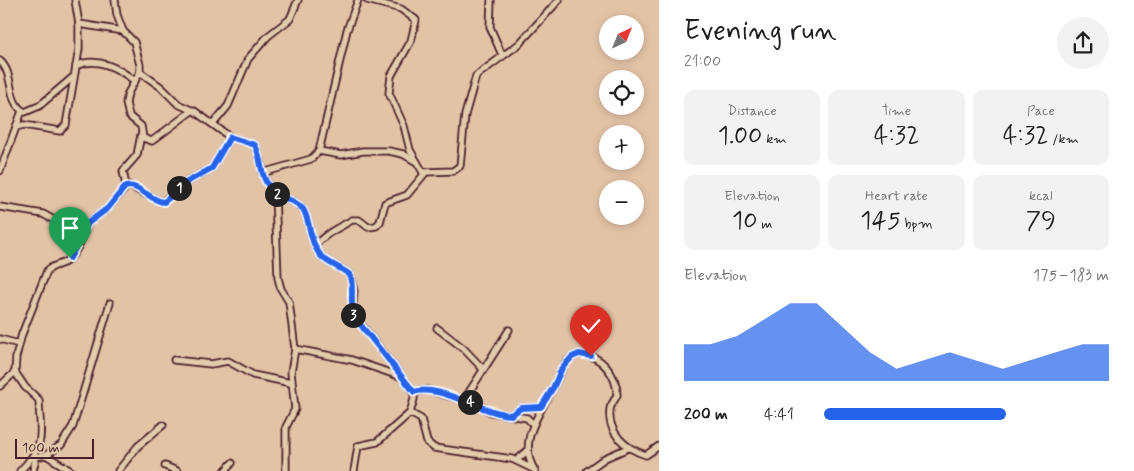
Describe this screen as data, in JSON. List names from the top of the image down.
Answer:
{
  "scale_bar": "100 m",
  "north": "top right",
  "page": {
    "heading": ["Evening run", "21:00"],
    "map_buttons": ["+", "−"],
    "stats": [
      ["Distance", "1.00 km"],
      ["Time", "4:32"],
      ["Pace", "4:32 /km"],
      ["Elevation", "10 m"],
      ["Heart rate", "145 bpm"],
      ["kcal", "79"]
    ],
    "pins": [
      "1",
      "2",
      "3",
      "4"
    ],
    "chart": ["Elevation", "175–183 m"],
    "list": [
      {
        "name": "200 m",
        "note": "4:41"
      }
    ],
    "scale": "100 m"
  }
}
